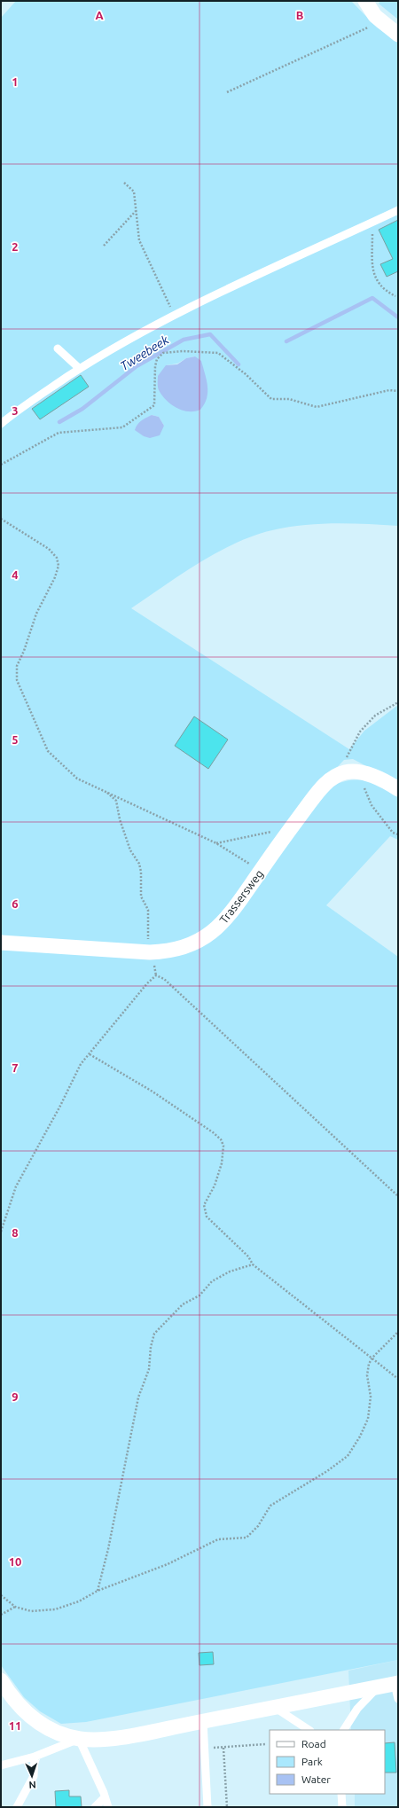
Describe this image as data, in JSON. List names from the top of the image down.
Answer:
{
  "streets": {
    "street": ["Trassersweg"]
  },
  "water": ["Tweebeek"],
  "legend": ["Road", "Park", "Water"],
  "north": "bottom",
  "grid": {
    "columns": ["A", "B"],
    "rows": [
      "1",
      "2",
      "3",
      "4",
      "5",
      "6",
      "7",
      "8",
      "9",
      "10",
      "11"
    ]
  }
}
